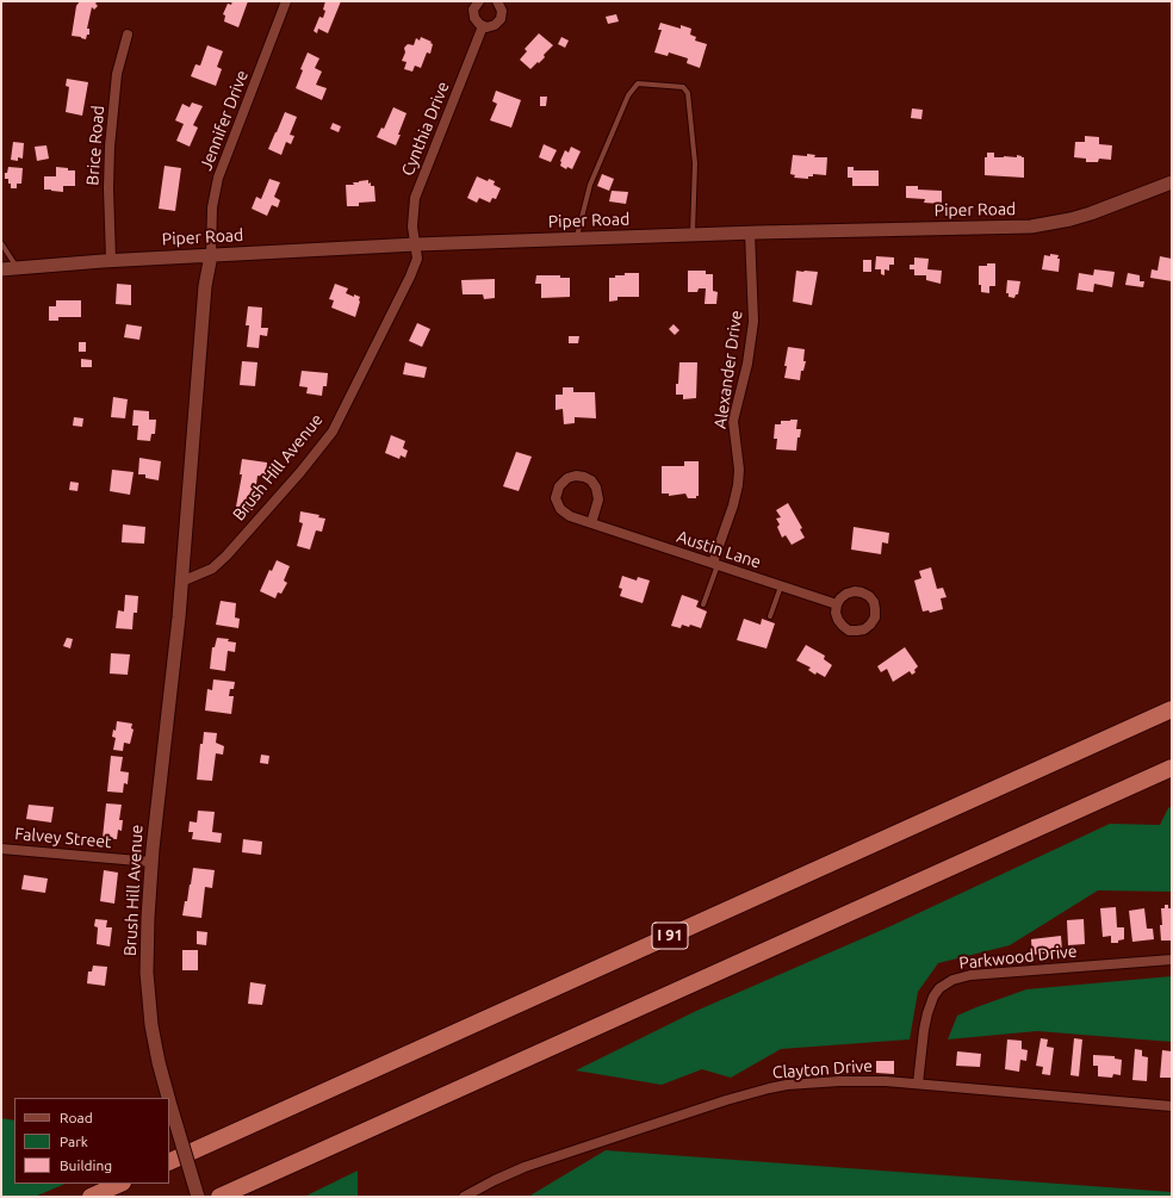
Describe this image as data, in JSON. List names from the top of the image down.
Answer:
{
  "streets": {
    "highway": ["I 91"],
    "street": [
      "Jennifer Drive",
      "Cynthia Drive",
      "Brice Road",
      "Piper Road",
      "Alexander Drive",
      "Brush Hill Avenue",
      "Austin Lane",
      "Falvey Street",
      "Parkwood Drive",
      "Clayton Drive"
    ]
  },
  "crossings": [
    ["Jennifer Drive", "Piper Road"],
    ["Jennifer Drive", "Brush Hill Avenue"],
    ["Cynthia Drive", "Piper Road"],
    ["Cynthia Drive", "Brush Hill Avenue"],
    ["Brice Road", "Piper Road"],
    ["Piper Road", "Alexander Drive"],
    ["Piper Road", "Brush Hill Avenue"],
    ["Alexander Drive", "Austin Lane"],
    ["Brush Hill Avenue", "Falvey Street"],
    ["Parkwood Drive", "Clayton Drive"]
  ],
  "legend": ["Road", "Park", "Building"]
}
